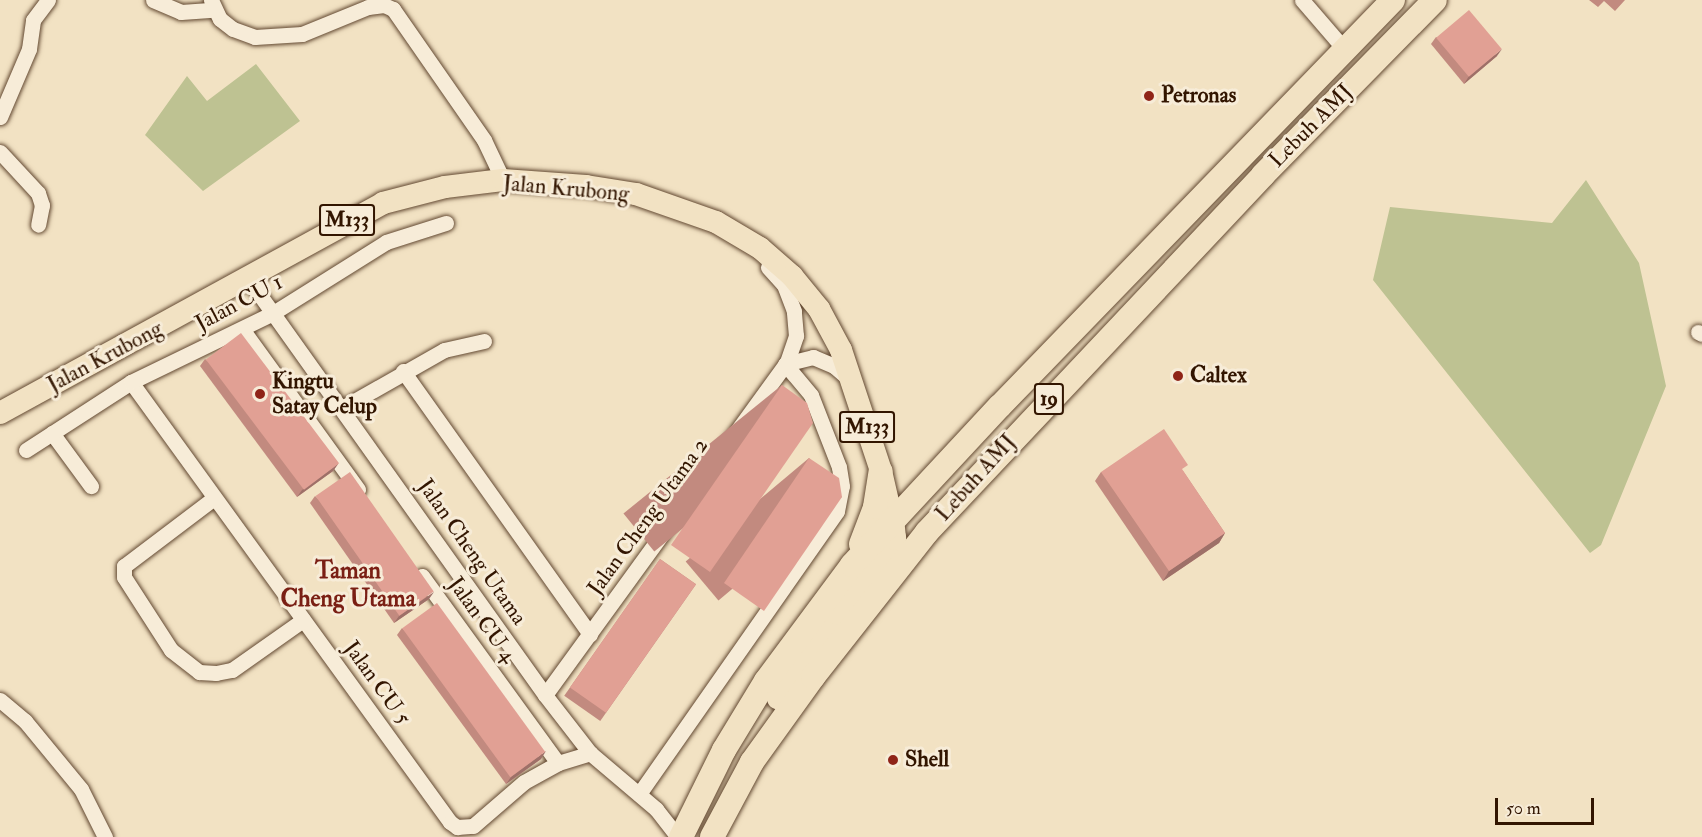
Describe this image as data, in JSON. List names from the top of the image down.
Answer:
{
  "streets": {
    "highway": ["Lebuh AMJ", "19"],
    "main road": ["Jalan Krubong", "M133"],
    "street": [
      "Jalan CU 1",
      "Jalan Cheng Utama 2",
      "Jalan Cheng Utama",
      "Jalan CU 4",
      "Jalan CU 5"
    ]
  },
  "crossings": [
    ["Lebuh AMJ", "Jalan Krubong"],
    ["Lebuh AMJ", "Jalan Cheng Utama"],
    ["Jalan Krubong", "Jalan Cheng Utama 2"],
    ["Jalan Krubong", "Jalan Cheng Utama"],
    ["Jalan CU 1", "Jalan Cheng Utama"],
    ["Jalan CU 1", "Jalan CU 5"],
    ["Jalan Cheng Utama 2", "Jalan Cheng Utama"],
    ["Jalan CU 4", "Jalan CU 5"]
  ],
  "districts": ["Taman Cheng Utama"],
  "places": [
    "Petronas",
    "Caltex",
    "Kingtu Satay Celup",
    "Shell"
  ],
  "scale_bar": "50 m"
}
